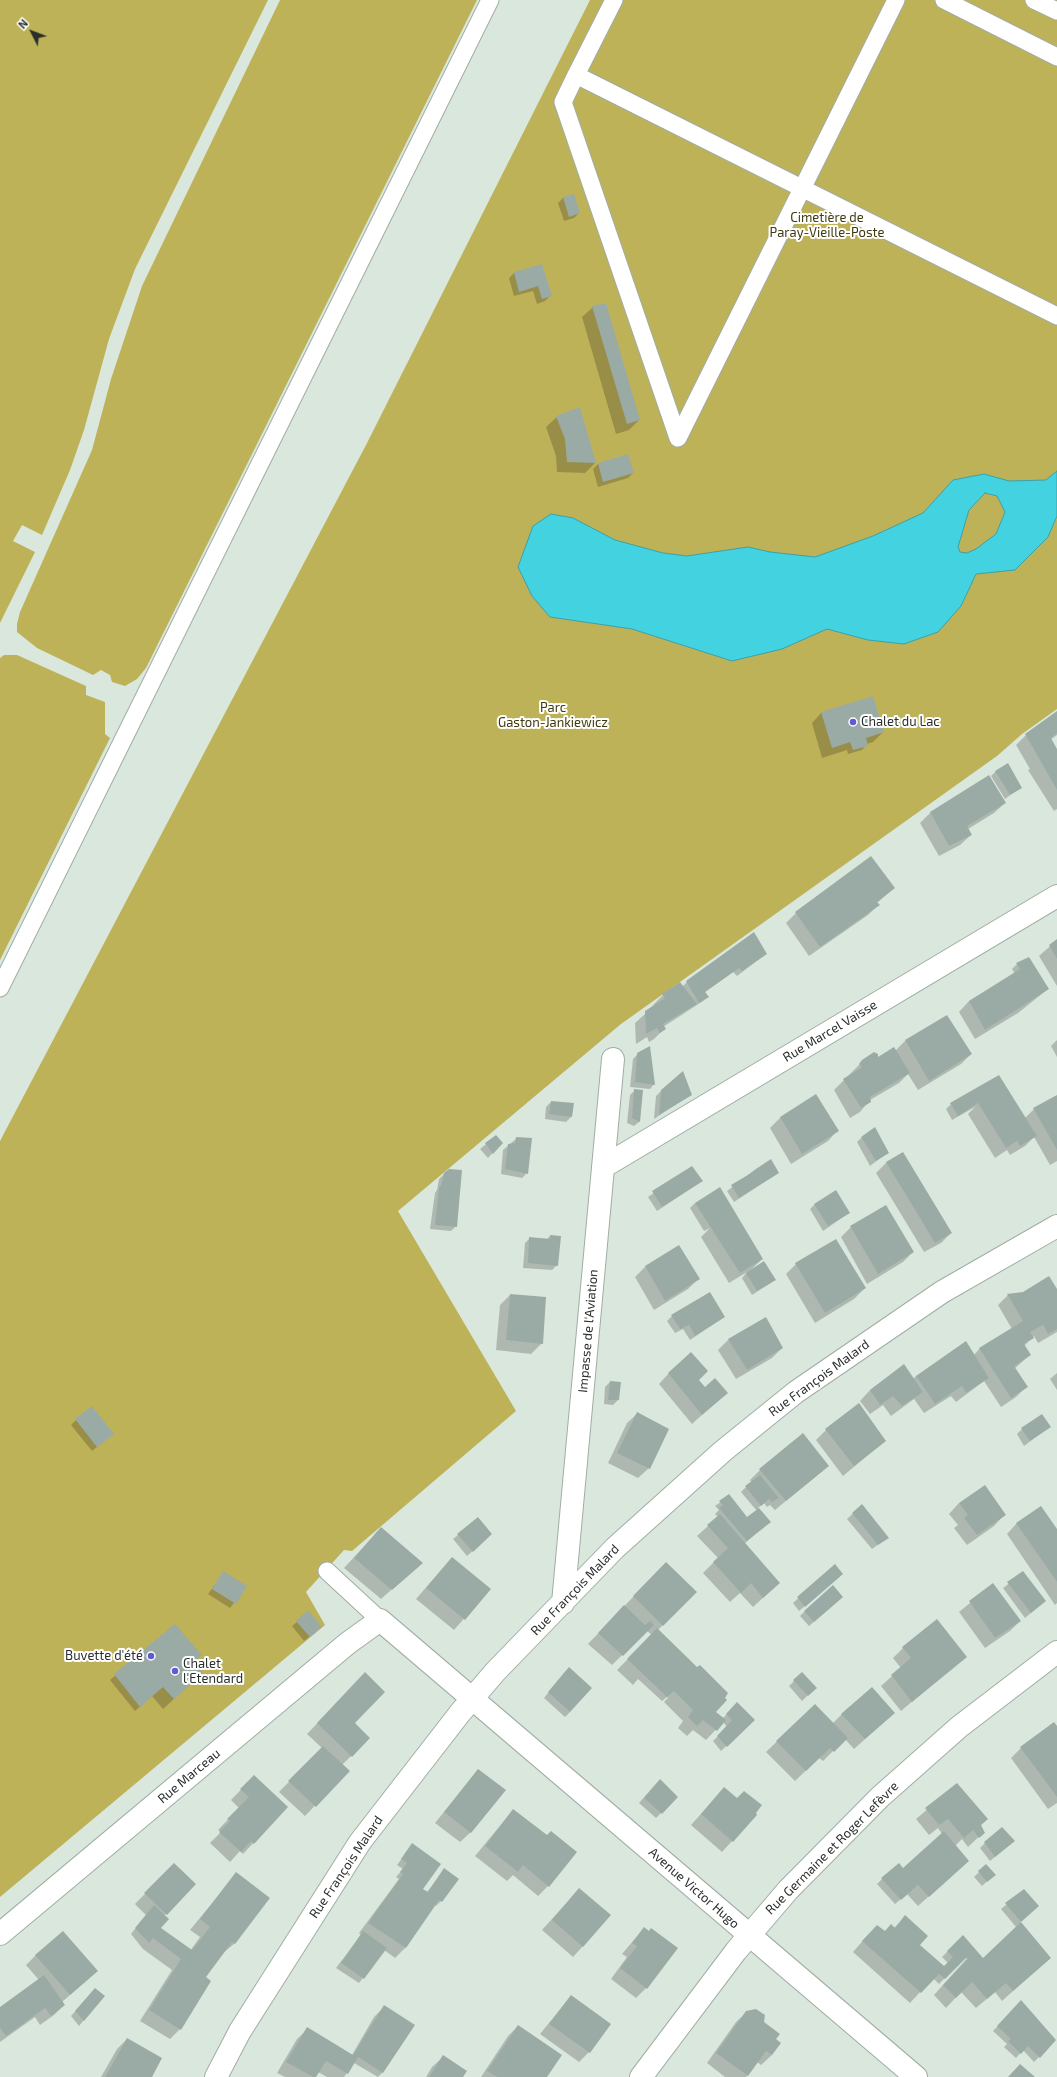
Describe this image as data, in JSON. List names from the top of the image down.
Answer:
{
  "streets": {
    "street": [
      "Rue Marcel Vaisse",
      "Impasse de l'Aviation",
      "Rue François Malard",
      "Rue Marceau",
      "Rue Germaine et Roger Lefèvre",
      "Avenue Victor Hugo"
    ]
  },
  "crossings": [
    ["Rue Marcel Vaisse", "Impasse de l'Aviation"],
    ["Impasse de l'Aviation", "Rue François Malard"],
    ["Rue François Malard", "Avenue Victor Hugo"],
    ["Rue Marceau", "Avenue Victor Hugo"],
    ["Rue Germaine et Roger Lefèvre", "Avenue Victor Hugo"]
  ],
  "parks": ["Cimetière de Paray-Vieille-Poste", "Parc Gaston-Jankiewicz"],
  "places": ["Chalet du Lac", "Buvette d'été", "Chalet l'Etendard"],
  "north": "top left"
}
